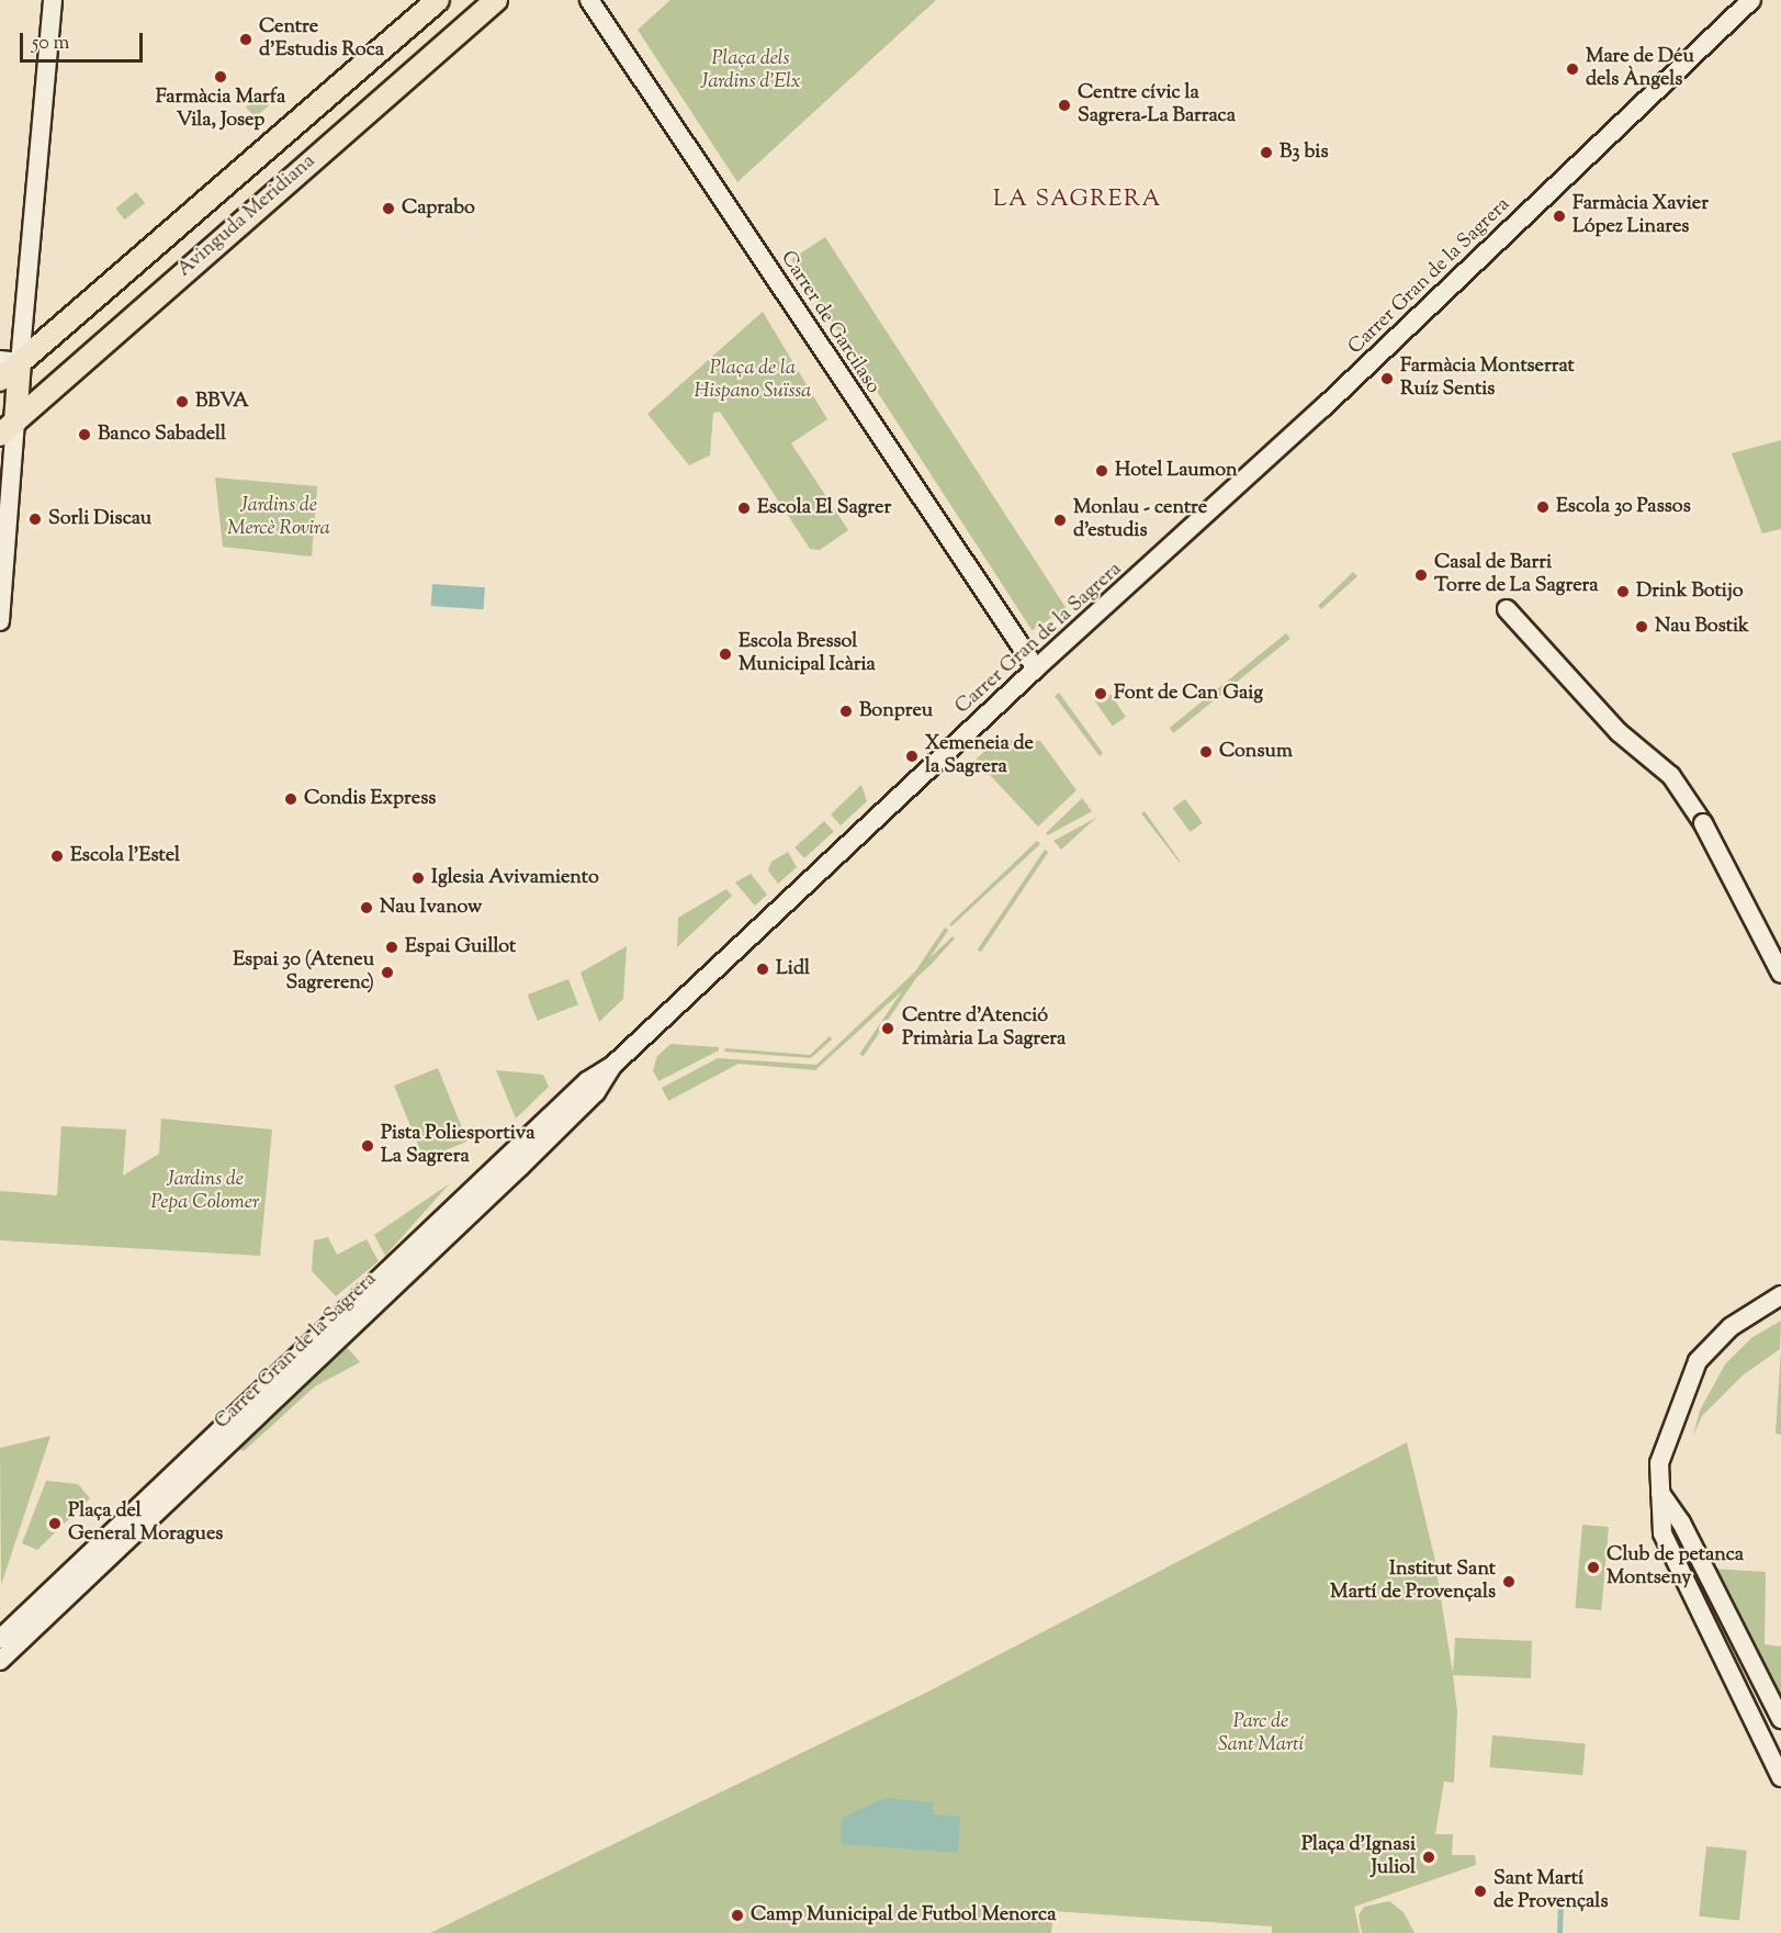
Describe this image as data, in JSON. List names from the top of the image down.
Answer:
{
  "streets": {
    "main road": ["Avinguda Meridiana"],
    "street": ["Carrer Gran de la Sagrera", "Carrer de Garcilaso"]
  },
  "crossings": [
    ["Carrer Gran de la Sagrera", "Carrer de Garcilaso"]
  ],
  "districts": ["LA SAGRERA"],
  "parks": [
    "Plaça dels Jardins d'Elx",
    "Plaça de la Hispano Suïssa",
    "Jardins de Mercè Rovira",
    "Jardins de Pepa Colomer",
    "Parc de Sant Martí"
  ],
  "places": [
    "Centre d'Estudis Roca",
    "Mare de Déu dels Àngels",
    "Farmàcia Marfa Vila, Josep",
    "Centre cívic la Sagrera-La Barraca",
    "B3 bis",
    "Caprabo",
    "Farmàcia Xavier López Linares",
    "Farmàcia Montserrat Ruíz Sentis",
    "BBVA",
    "Banco Sabadell",
    "Hotel Laumon",
    "Escola 30 Passos",
    "Escola El Sagrer",
    "Sorli Discau",
    "Monlau - centre d'estudis",
    "Casal de Barri Torre de La Sagrera",
    "Drink Botijo",
    "Nau Bostik",
    "Escola Bressol Municipal Icària",
    "Font de Can Gaig",
    "Bonpreu",
    "Consum",
    "Xemeneia de la Sagrera",
    "Condis Express",
    "Escola l'Estel",
    "Iglesia Avivamiento",
    "Nau Ivanow",
    "Espai Guillot",
    "Lidl",
    "Espai 30 (Ateneu Sagrerenc)",
    "Centre d'Atenció Primària La Sagrera",
    "Pista Poliesportiva La Sagrera",
    "Plaça del General Moragues",
    "Club de petanca Montseny",
    "Institut Sant Martí de Provençals",
    "Plaça d'Ignasi Juliol",
    "Sant Martí de Provençals",
    "Camp Municipal de Futbol Menorca"
  ],
  "scale_bar": "50 m"
}
